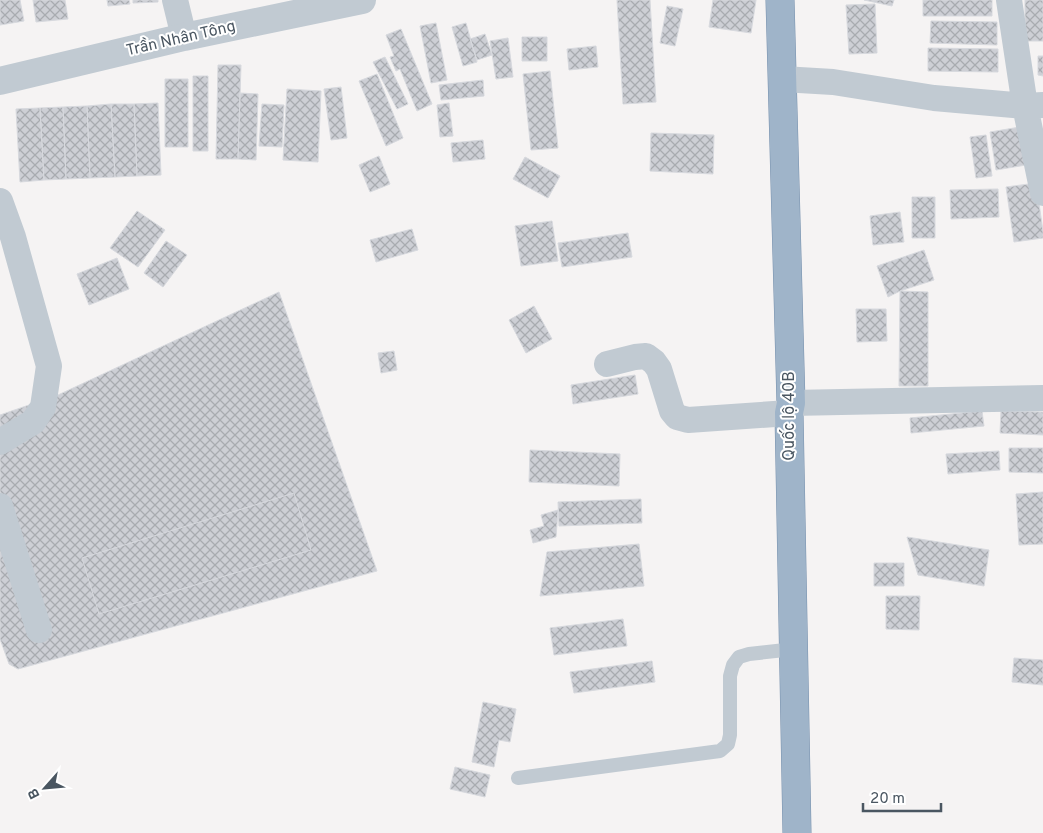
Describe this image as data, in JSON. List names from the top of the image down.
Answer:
{
  "streets": {
    "highway": ["Quốc lộ 40B"],
    "street": ["Trần Nhân Tông"]
  },
  "scale_bar": "20 m",
  "north": "bottom left"
}
